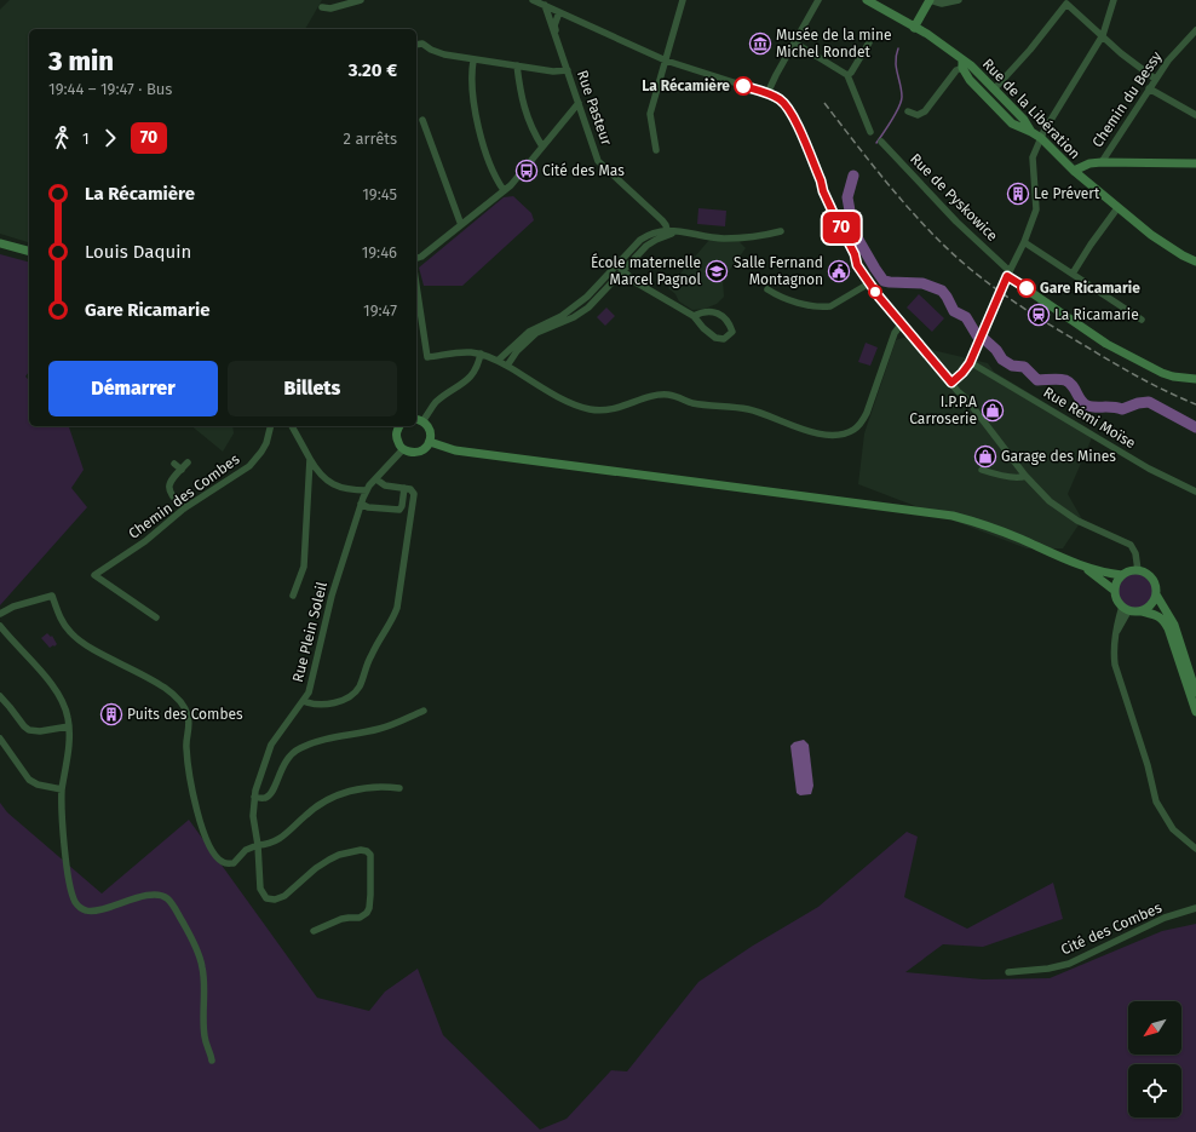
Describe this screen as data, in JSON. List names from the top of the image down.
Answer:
{
  "streets": {
    "main road": ["Rue de la Libération"],
    "street": [
      "Chemin du Bessy",
      "Rue Pasteur",
      "Rue de Pyskowice",
      "Rue Rémi Moïse",
      "Chemin des Combes",
      "Rue Plein Soleil",
      "Cité des Combes"
    ]
  },
  "places": {
    "museum": ["Musée de la mine Michel Rondet"],
    "other": ["La Récamière", "Gare Ricamarie"],
    "bus stop": ["Cité des Mas"],
    "building": ["Le Prévert", "Puits des Combes"],
    "school or university": ["École maternelle Marcel Pagnol"],
    "public building": ["Salle Fernand Montagnon"],
    "station": ["La Ricamarie"],
    "shop": ["I.P.P.A Carroserie", "Garage des Mines"]
  },
  "lines": ["bus line 70"],
  "north": "bottom left",
  "page": {
    "on_map": "70",
    "heading": ["3 min", "19:44 – 19:47 · Bus", "3.20 €"],
    "legs": ["1", "70", "2 arrêts"],
    "list": [
      {
        "name": "La Récamière",
        "value": "19:45"
      },
      {
        "name": "Louis Daquin",
        "value": "19:46"
      },
      {
        "name": "Gare Ricamarie",
        "value": "19:47"
      }
    ],
    "buttons": ["Démarrer", "Billets"]
  }
}
